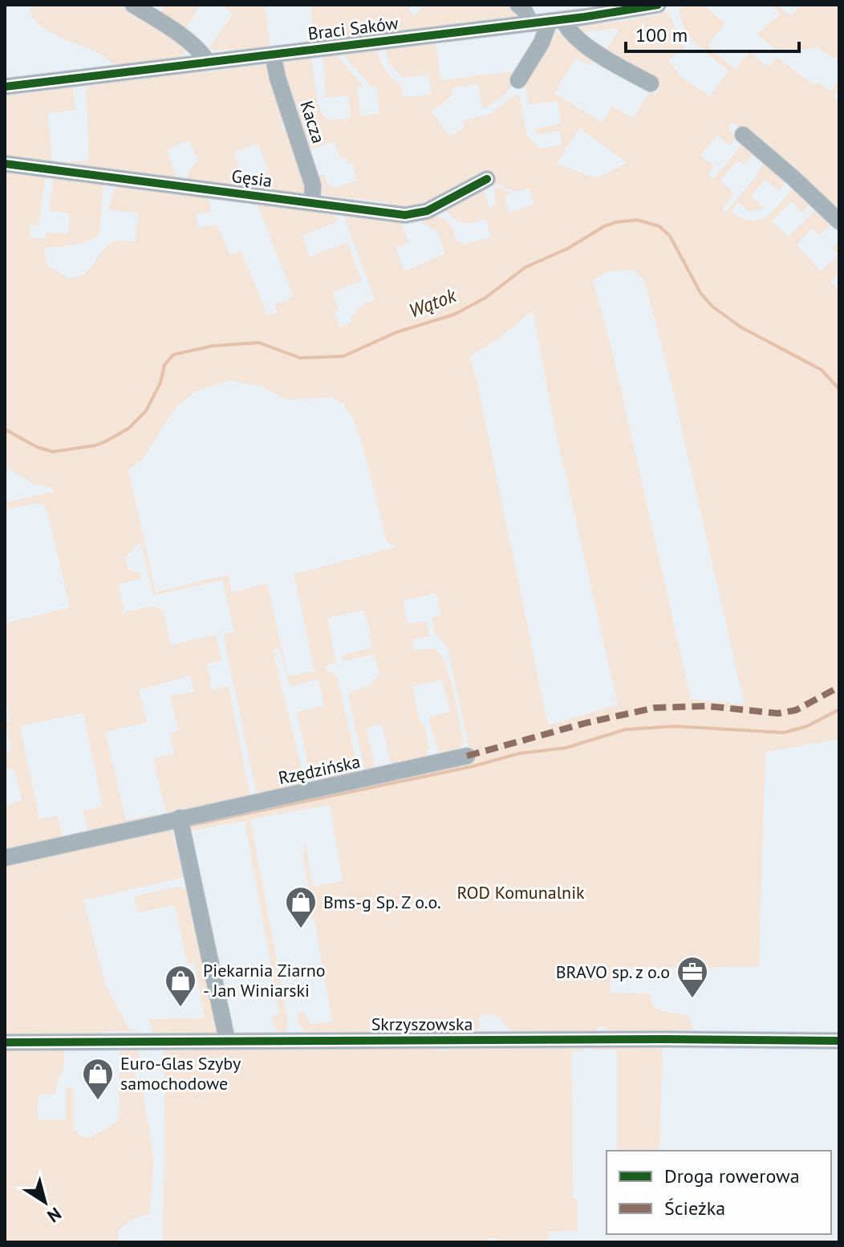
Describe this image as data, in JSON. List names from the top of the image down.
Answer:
{
  "streets": {
    "street": [
      "Braci Saków",
      "Kacza",
      "Gęsia",
      "Rzędzińska",
      "Skrzyszowska"
    ]
  },
  "crossings": [
    ["Braci Saków", "Kacza"],
    ["Kacza", "Gęsia"]
  ],
  "water": ["Wątok"],
  "parks": ["ROD Komunalnik"],
  "places": {
    "shop": ["Bms-g Sp. Z o.o.", "Piekarnia Ziarno - Jan Winiarski", "Euro-Glas Szyby samochodowe"],
    "office": ["BRAVO sp. z o.o"]
  },
  "legend": ["Droga rowerowa", "Ścieżka"],
  "scale_bar": "100 m",
  "north": "bottom right"
}
